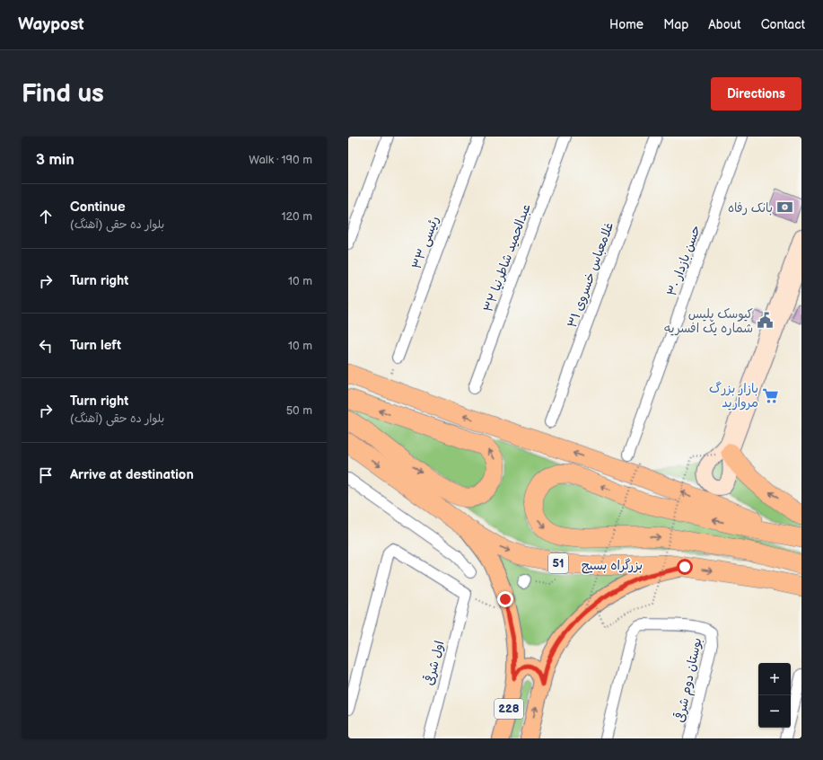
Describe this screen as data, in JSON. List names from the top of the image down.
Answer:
{
  "streets": {
    "highway": ["51", "بزرگراه بسیج"],
    "main road": ["228"],
    "street": [
      "رئیسی ۳۳",
      "عبدالحمید شاطرنیا ۳۲",
      "حسن بازدار ۳۰",
      "غلامعباس خسروی ۳۱",
      "اول شرقی",
      "بوستان دوم شرقی"
    ]
  },
  "crossings": [
    ["بزرگراه بسیج", "228"]
  ],
  "places": {
    "bank": ["بانک رفاه"],
    "public building": ["کیوسک پلیس شماره یک افسریه"],
    "supermarket": ["بازار بزرگ مروارید"]
  },
  "page": {
    "header": "Waypost",
    "nav": [
      "Home",
      "Map",
      "About",
      "Contact"
    ],
    "buttons": "Directions",
    "title": "Find us",
    "heading": ["3 min", "Walk · 190 m"],
    "list": [
      ["Continue", "بلوار ده حقی (آهنگ)", "120 m"],
      ["Turn right", "10 m"],
      ["Turn left", "10 m"],
      ["Turn right", "بلوار ده حقی (آهنگ)", "50 m"],
      "Arrive at destination"
    ],
    "map_buttons": ["+", "−"]
  }
}
